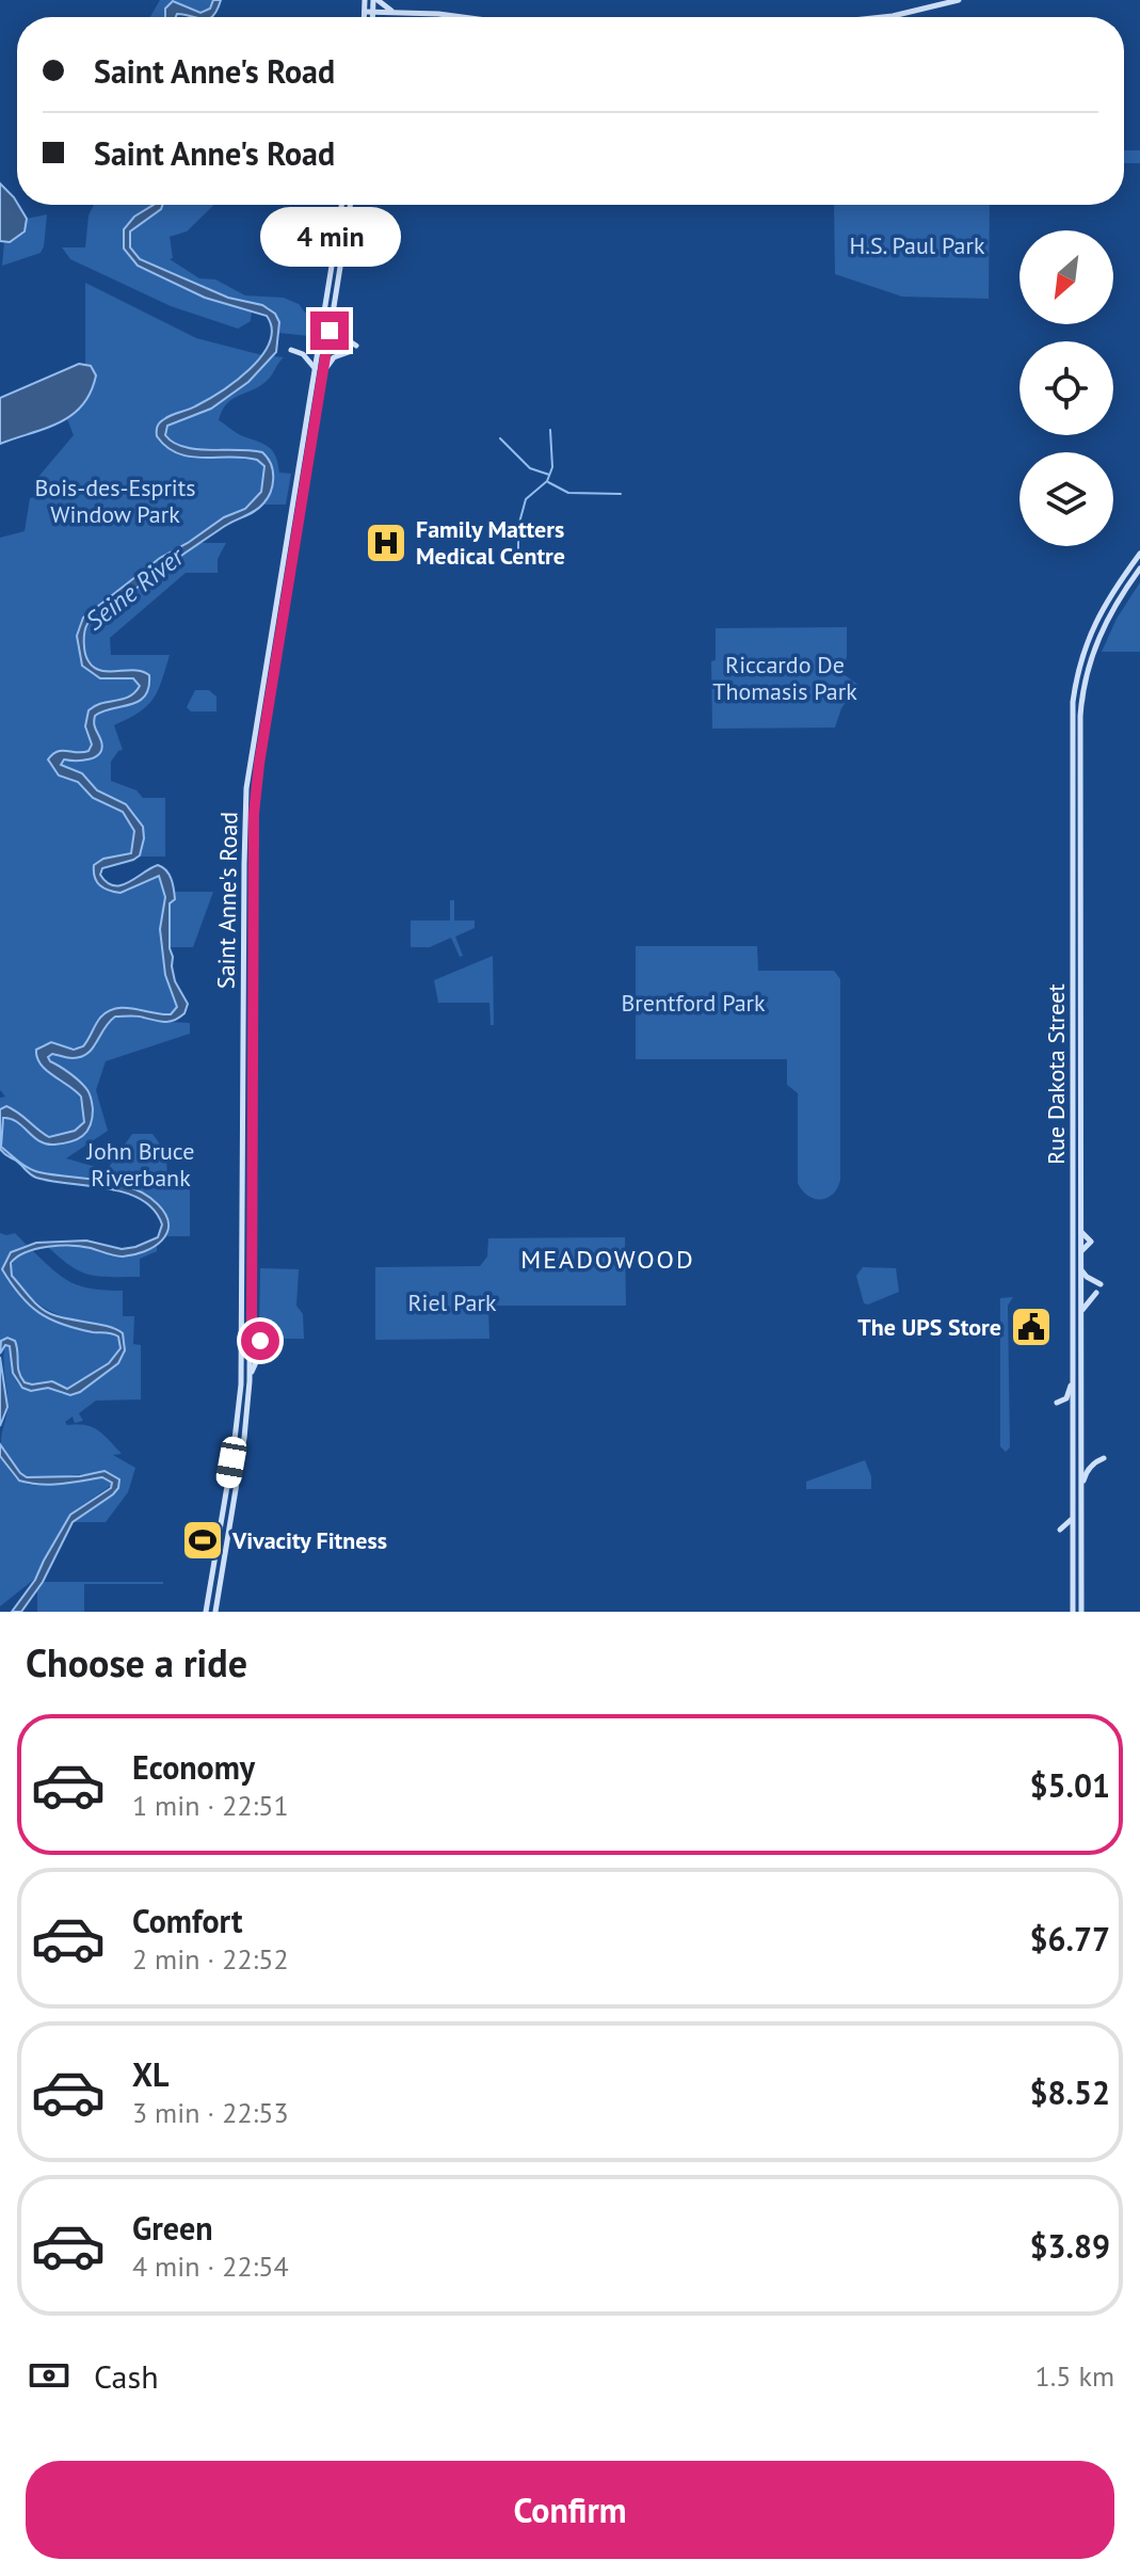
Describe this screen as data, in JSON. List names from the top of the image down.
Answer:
{
  "streets": {
    "main road": ["Saint Anne's Road", "Rue Dakota Street"]
  },
  "districts": ["MEADOWOOD"],
  "water": ["Seine River"],
  "parks": [
    "H.S. Paul Park",
    "Bois-des-Esprits Window Park",
    "Riccardo De Thomasis Park",
    "Brentford Park",
    "John Bruce Riverbank",
    "Riel Park"
  ],
  "places": {
    "hospital": ["Family Matters Medical Centre"],
    "public building": ["The UPS Store"],
    "sports": ["Vivacity Fitness"]
  },
  "north": "bottom left",
  "page": {
    "banner": ["Saint Anne's Road", "Saint Anne's Road"],
    "bubble": "4 min",
    "heading": "Choose a ride",
    "list": [
      {
        "name": "Economy",
        "note": "1 min · 22:51",
        "value": "$5.01"
      },
      {
        "name": "Comfort",
        "note": "2 min · 22:52",
        "value": "$6.77"
      },
      {
        "name": "XL",
        "note": "3 min · 22:53",
        "value": "$8.52"
      },
      {
        "name": "Green",
        "note": "4 min · 22:54",
        "value": "$3.89"
      }
    ],
    "pay": ["Cash", "1.5 km"],
    "buttons": "Confirm"
  }
}
